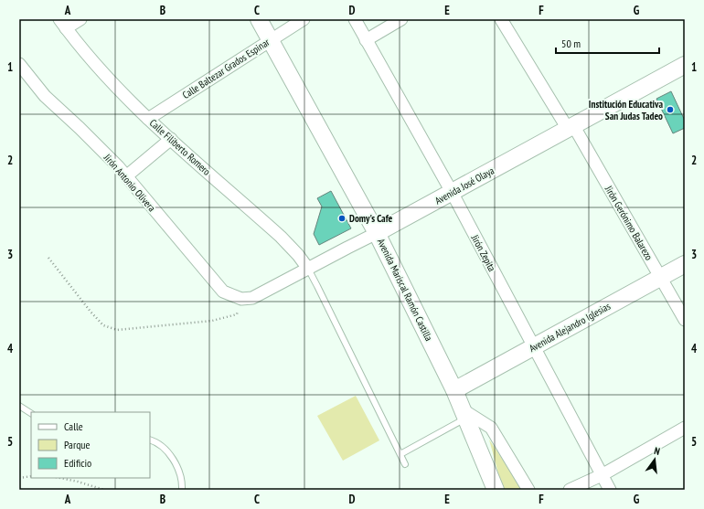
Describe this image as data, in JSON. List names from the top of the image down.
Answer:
{
  "streets": {
    "street": [
      "Calle Baltezar Grados Espinar",
      "Calle Filiberto Romero",
      "Jirón Antonio Olivera",
      "Avenida José Olaya",
      "Jirón Gerónimo Balarezo",
      "Jirón Zepita",
      "Avenida Mariscal Ramón Castilla",
      "Avenida Alejandro Iglesias"
    ]
  },
  "crossings": [
    ["Calle Baltezar Grados Espinar", "Calle Filiberto Romero"],
    ["Calle Baltezar Grados Espinar", "Avenida Mariscal Ramón Castilla"],
    ["Calle Filiberto Romero", "Avenida José Olaya"],
    ["Jirón Antonio Olivera", "Avenida José Olaya"],
    ["Avenida José Olaya", "Jirón Gerónimo Balarezo"],
    ["Avenida José Olaya", "Jirón Zepita"],
    ["Avenida José Olaya", "Avenida Mariscal Ramón Castilla"],
    ["Jirón Gerónimo Balarezo", "Avenida Alejandro Iglesias"],
    ["Jirón Zepita", "Avenida Alejandro Iglesias"],
    ["Avenida Mariscal Ramón Castilla", "Avenida Alejandro Iglesias"]
  ],
  "places": ["Institución Educativa San Judas Tadeo", "Domy's Cafe"],
  "legend": ["Calle", "Parque", "Edificio"],
  "scale_bar": "50 m",
  "north": "top",
  "grid": {
    "columns": [
      "A",
      "B",
      "C",
      "D",
      "E",
      "F",
      "G"
    ],
    "rows": [
      "1",
      "2",
      "3",
      "4",
      "5"
    ]
  }
}
